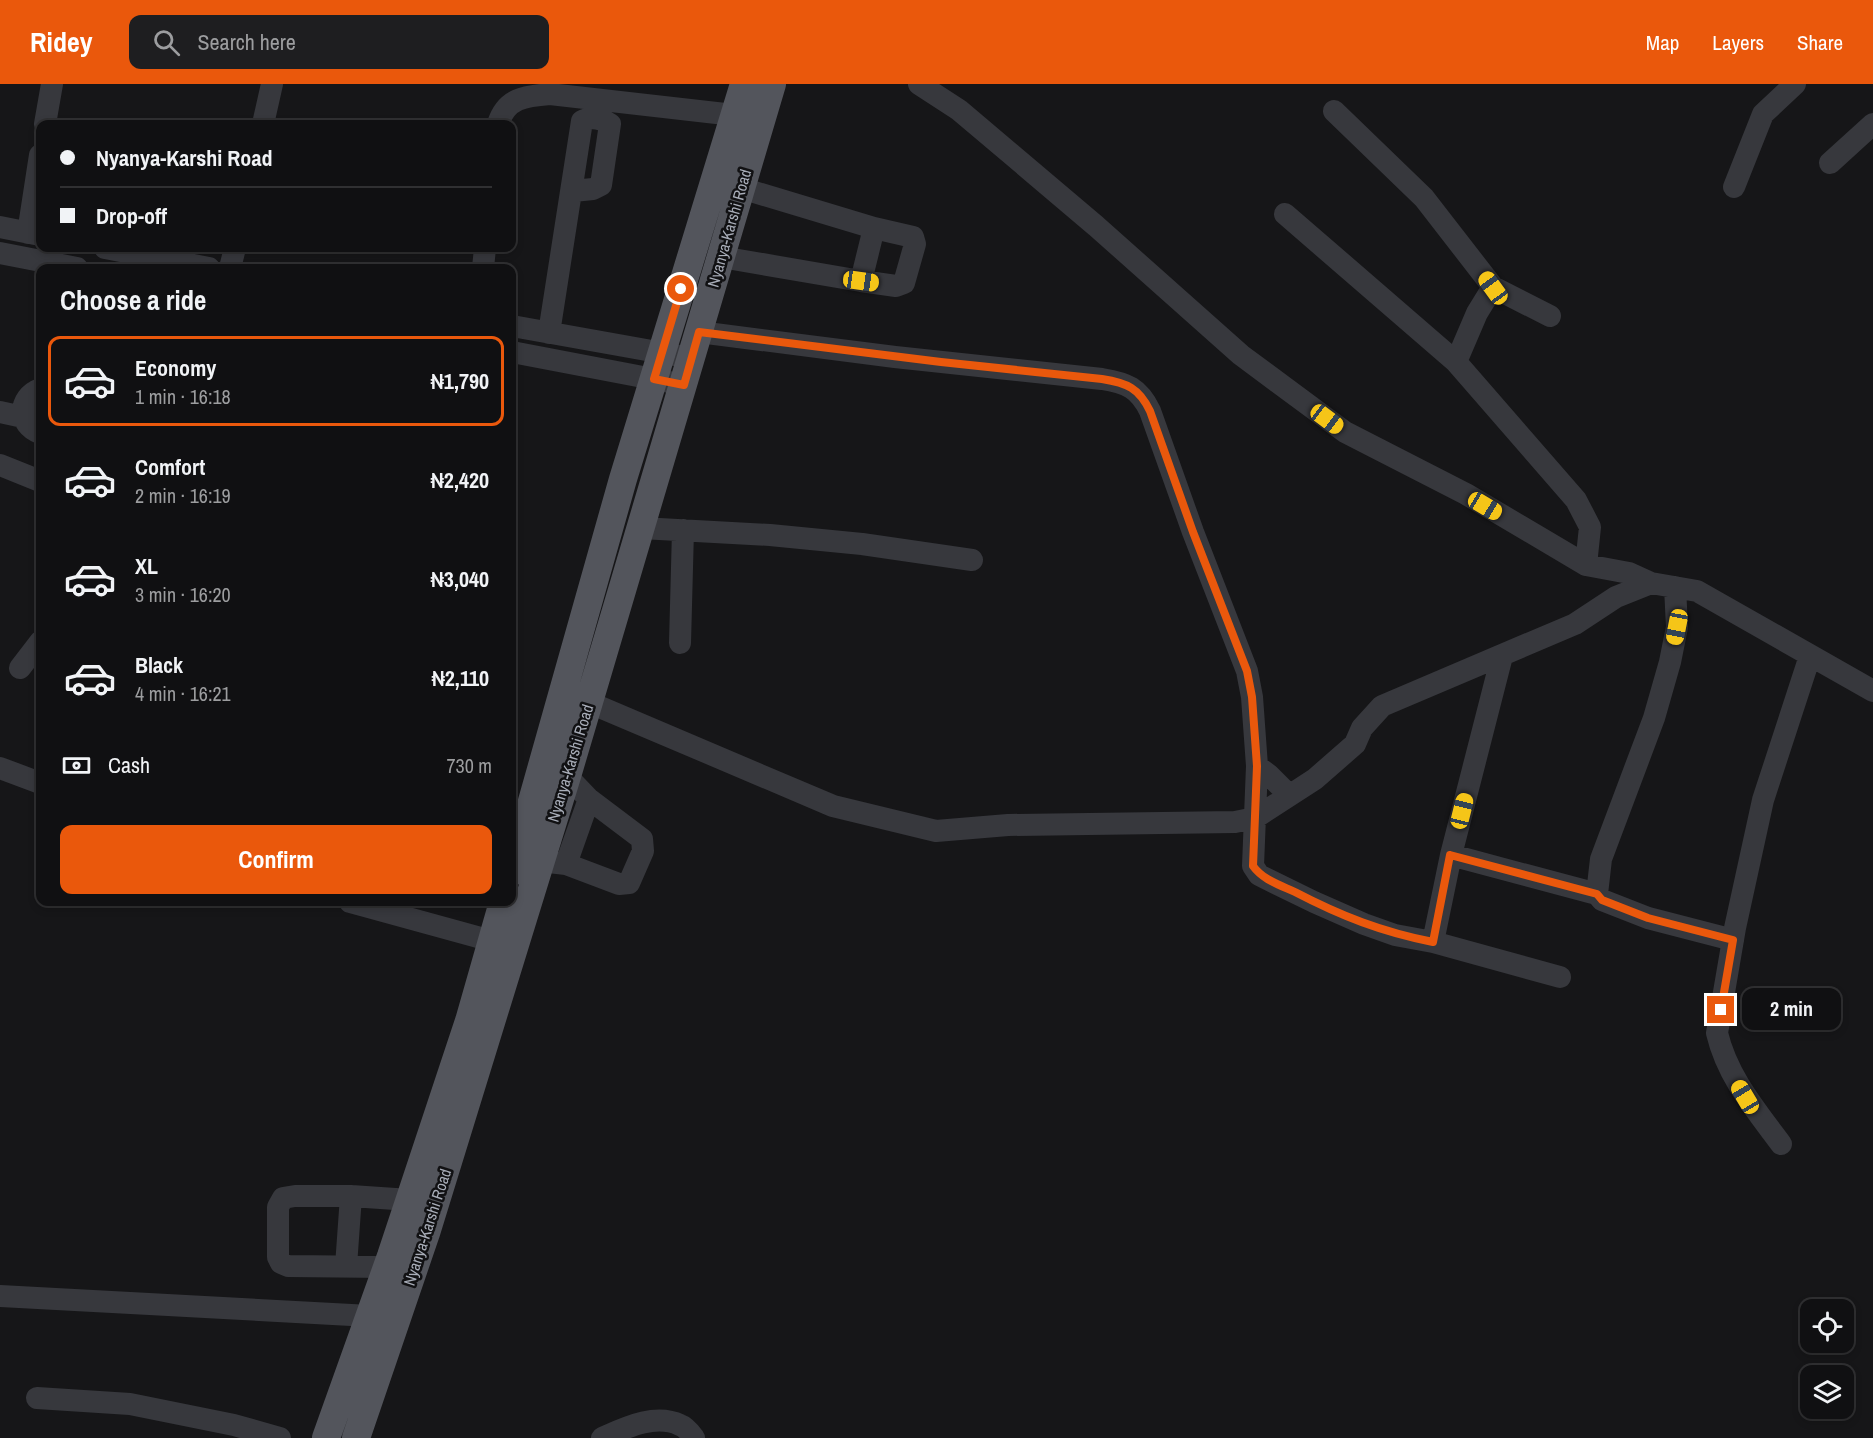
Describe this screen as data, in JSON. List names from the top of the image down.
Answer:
{
  "streets": {
    "main road": ["Nyanya-Karshi Road"]
  },
  "page": {
    "header": "Ridey",
    "search": "Search here",
    "nav": ["Map", "Layers", "Share"],
    "banner": ["Nyanya-Karshi Road", "Drop-off"],
    "heading": "Choose a ride",
    "list": [
      {
        "name": "Economy",
        "note": "1 min · 16:18",
        "value": "₦1,790"
      },
      {
        "name": "Comfort",
        "note": "2 min · 16:19",
        "value": "₦2,420"
      },
      {
        "name": "XL",
        "note": "3 min · 16:20",
        "value": "₦3,040"
      },
      {
        "name": "Black",
        "note": "4 min · 16:21",
        "value": "₦2,110"
      }
    ],
    "pay": ["Cash", "730 m"],
    "buttons": "Confirm",
    "bubble": "2 min"
  }
}
